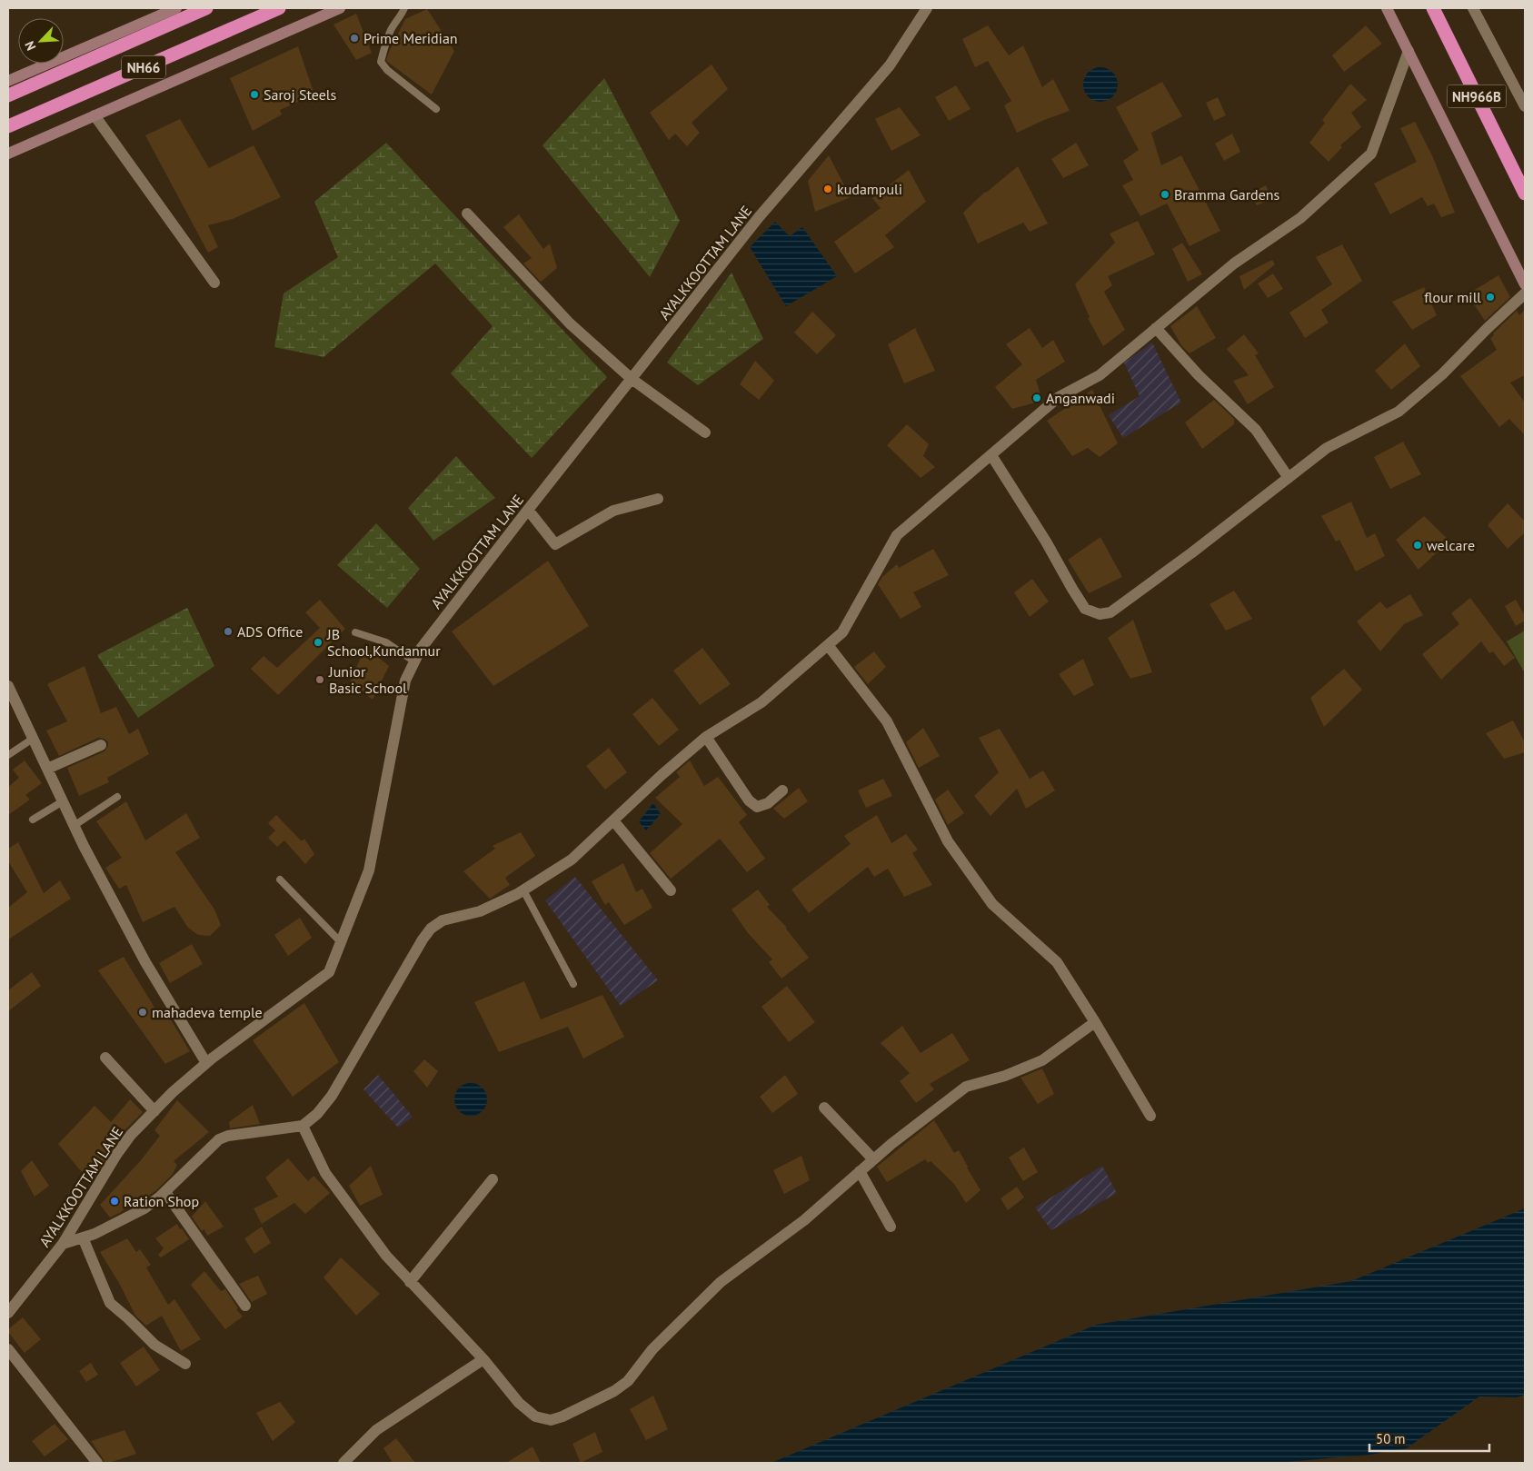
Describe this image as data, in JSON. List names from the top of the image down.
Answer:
{
  "streets": {
    "highway": ["NH66", "NH966B"],
    "street": ["AYALKKOOTTAM LANE"]
  },
  "places": [
    "Prime Meridian",
    "Saroj Steels",
    "kudampuli",
    "Bramma Gardens",
    "flour mill",
    "Anganwadi",
    "welcare",
    "ADS Office",
    "JB School,Kundannur",
    "Junior Basic School",
    "mahadeva temple",
    "Ration Shop"
  ],
  "scale_bar": "50 m",
  "north": "bottom left"
}
